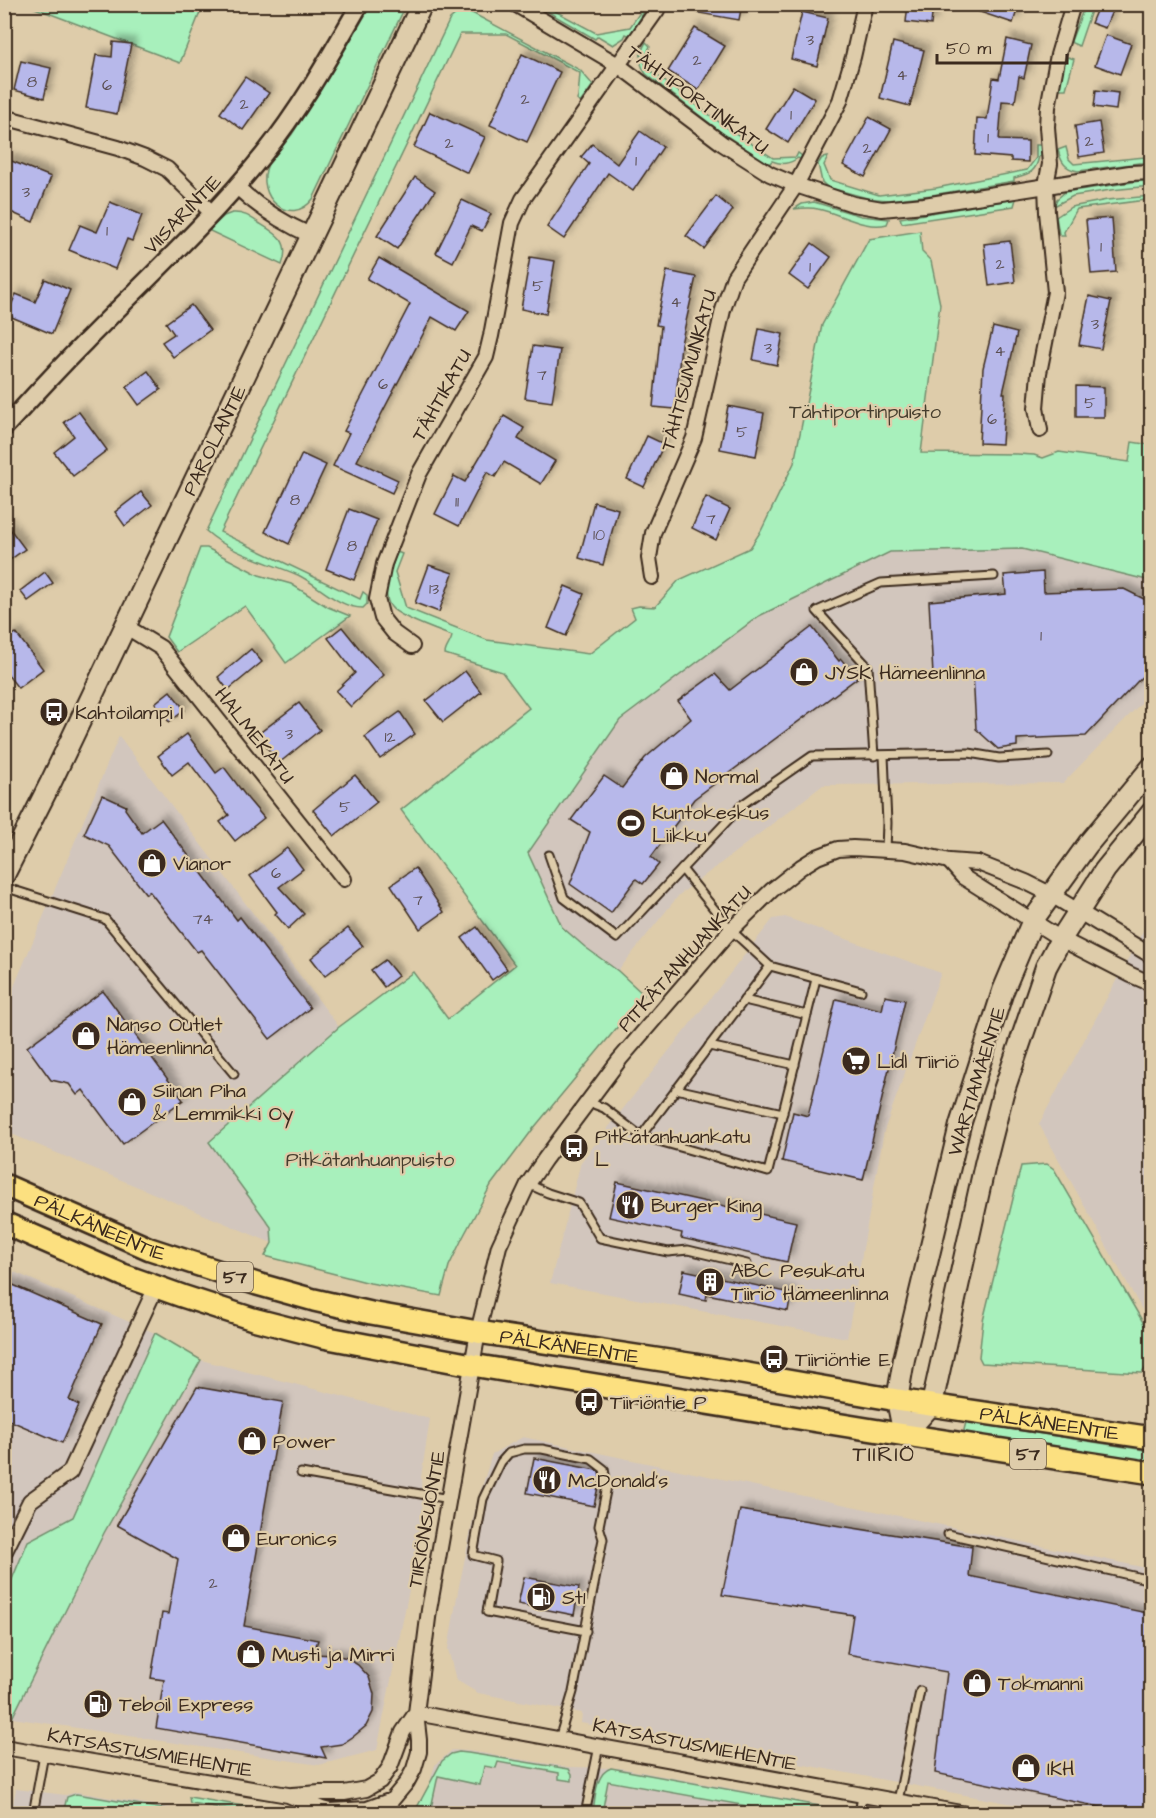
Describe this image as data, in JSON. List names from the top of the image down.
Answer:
{
  "streets": {
    "main road": [
      "PAROLANTIE",
      "WARTIAMÄENTIE",
      "PÄLKÄNEENTIE",
      "57"
    ],
    "street": [
      "TÄHTIPORTINKATU",
      "VIISARINTIE",
      "TÄHTISUMUNKATU",
      "TÄHTIKATU",
      "HALMEKATU",
      "PITKÄTANHUANKATU",
      "TIIRIÖNSUONTIE",
      "KATSASTUSMIEHENTIE"
    ]
  },
  "crossings": [
    ["TÄHTIPORTINKATU", "TÄHTISUMUNKATU"],
    ["TÄHTIPORTINKATU", "TÄHTIKATU"],
    ["PAROLANTIE", "HALMEKATU"],
    ["PITKÄTANHUANKATU", "WARTIAMÄENTIE"],
    ["PITKÄTANHUANKATU", "PÄLKÄNEENTIE"],
    ["PITKÄTANHUANKATU", "TIIRIÖNSUONTIE"],
    ["WARTIAMÄENTIE", "PÄLKÄNEENTIE"],
    ["PÄLKÄNEENTIE", "TIIRIÖNSUONTIE"],
    ["TIIRIÖNSUONTIE", "KATSASTUSMIEHENTIE"]
  ],
  "districts": ["TIIRIÖ"],
  "parks": ["Tähtiportinpuisto", "Pitkätanhuanpuisto"],
  "places": {
    "shop": [
      "JYSK Hämeenlinna",
      "Normal",
      "Vianor",
      "Nanso Outlet Hämeenlinna",
      "Siinan Piha & Lemmikki Oy",
      "Power",
      "Euronics",
      "Musti ja Mirri",
      "Tokmanni",
      "IKH"
    ],
    "bus stop": [
      "Kahtoilampi I",
      "Pitkätanhuankatu L",
      "Tiiriöntie E",
      "Tiiriöntie P"
    ],
    "sports": ["Kuntokeskus Liikku"],
    "supermarket": ["Lidl Tiiriö"],
    "restaurant": ["Burger King", "McDonald's"],
    "building": ["ABC Pesukatu Tiiriö Hämeenlinna"],
    "fuel station": ["St1", "Teboil Express"]
  },
  "house_numbers": [
    "3",
    "2",
    "4",
    "8",
    "6",
    "2",
    "2",
    "1",
    "1",
    "2",
    "2",
    "2",
    "1",
    "3",
    "1",
    "1",
    "2",
    "1",
    "5",
    "4",
    "3",
    "3",
    "4",
    "7",
    "6",
    "5",
    "6",
    "5",
    "8",
    "11",
    "7",
    "10",
    "8",
    "13",
    "1",
    "3",
    "12",
    "5",
    "6",
    "7",
    "74",
    "2"
  ],
  "scale_bar": "50 m"
}
